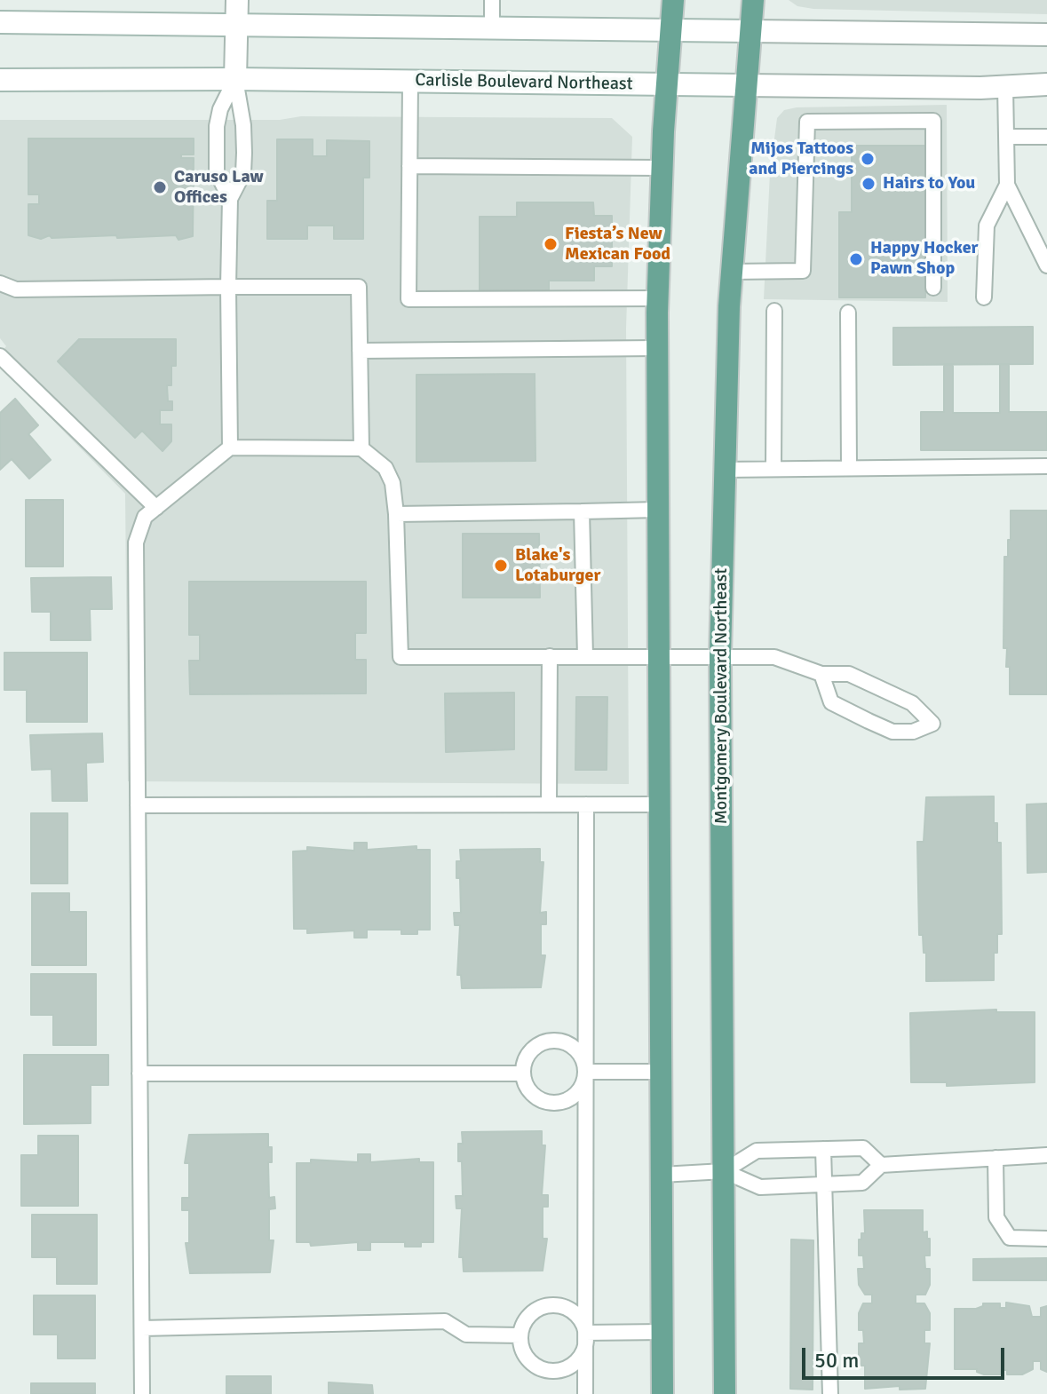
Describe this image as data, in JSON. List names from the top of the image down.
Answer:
{
  "streets": {
    "main road": ["Carlisle Boulevard Northeast", "Montgomery Boulevard Northeast"]
  },
  "crossings": [
    ["Carlisle Boulevard Northeast", "Montgomery Boulevard Northeast"]
  ],
  "places": [
    "Mijos Tattoos and Piercings",
    "Hairs to You",
    "Caruso Law Offices",
    "Fiesta’s New Mexican Food",
    "Happy Hocker Pawn Shop",
    "Blake's Lotaburger"
  ],
  "scale_bar": "50 m"
}
